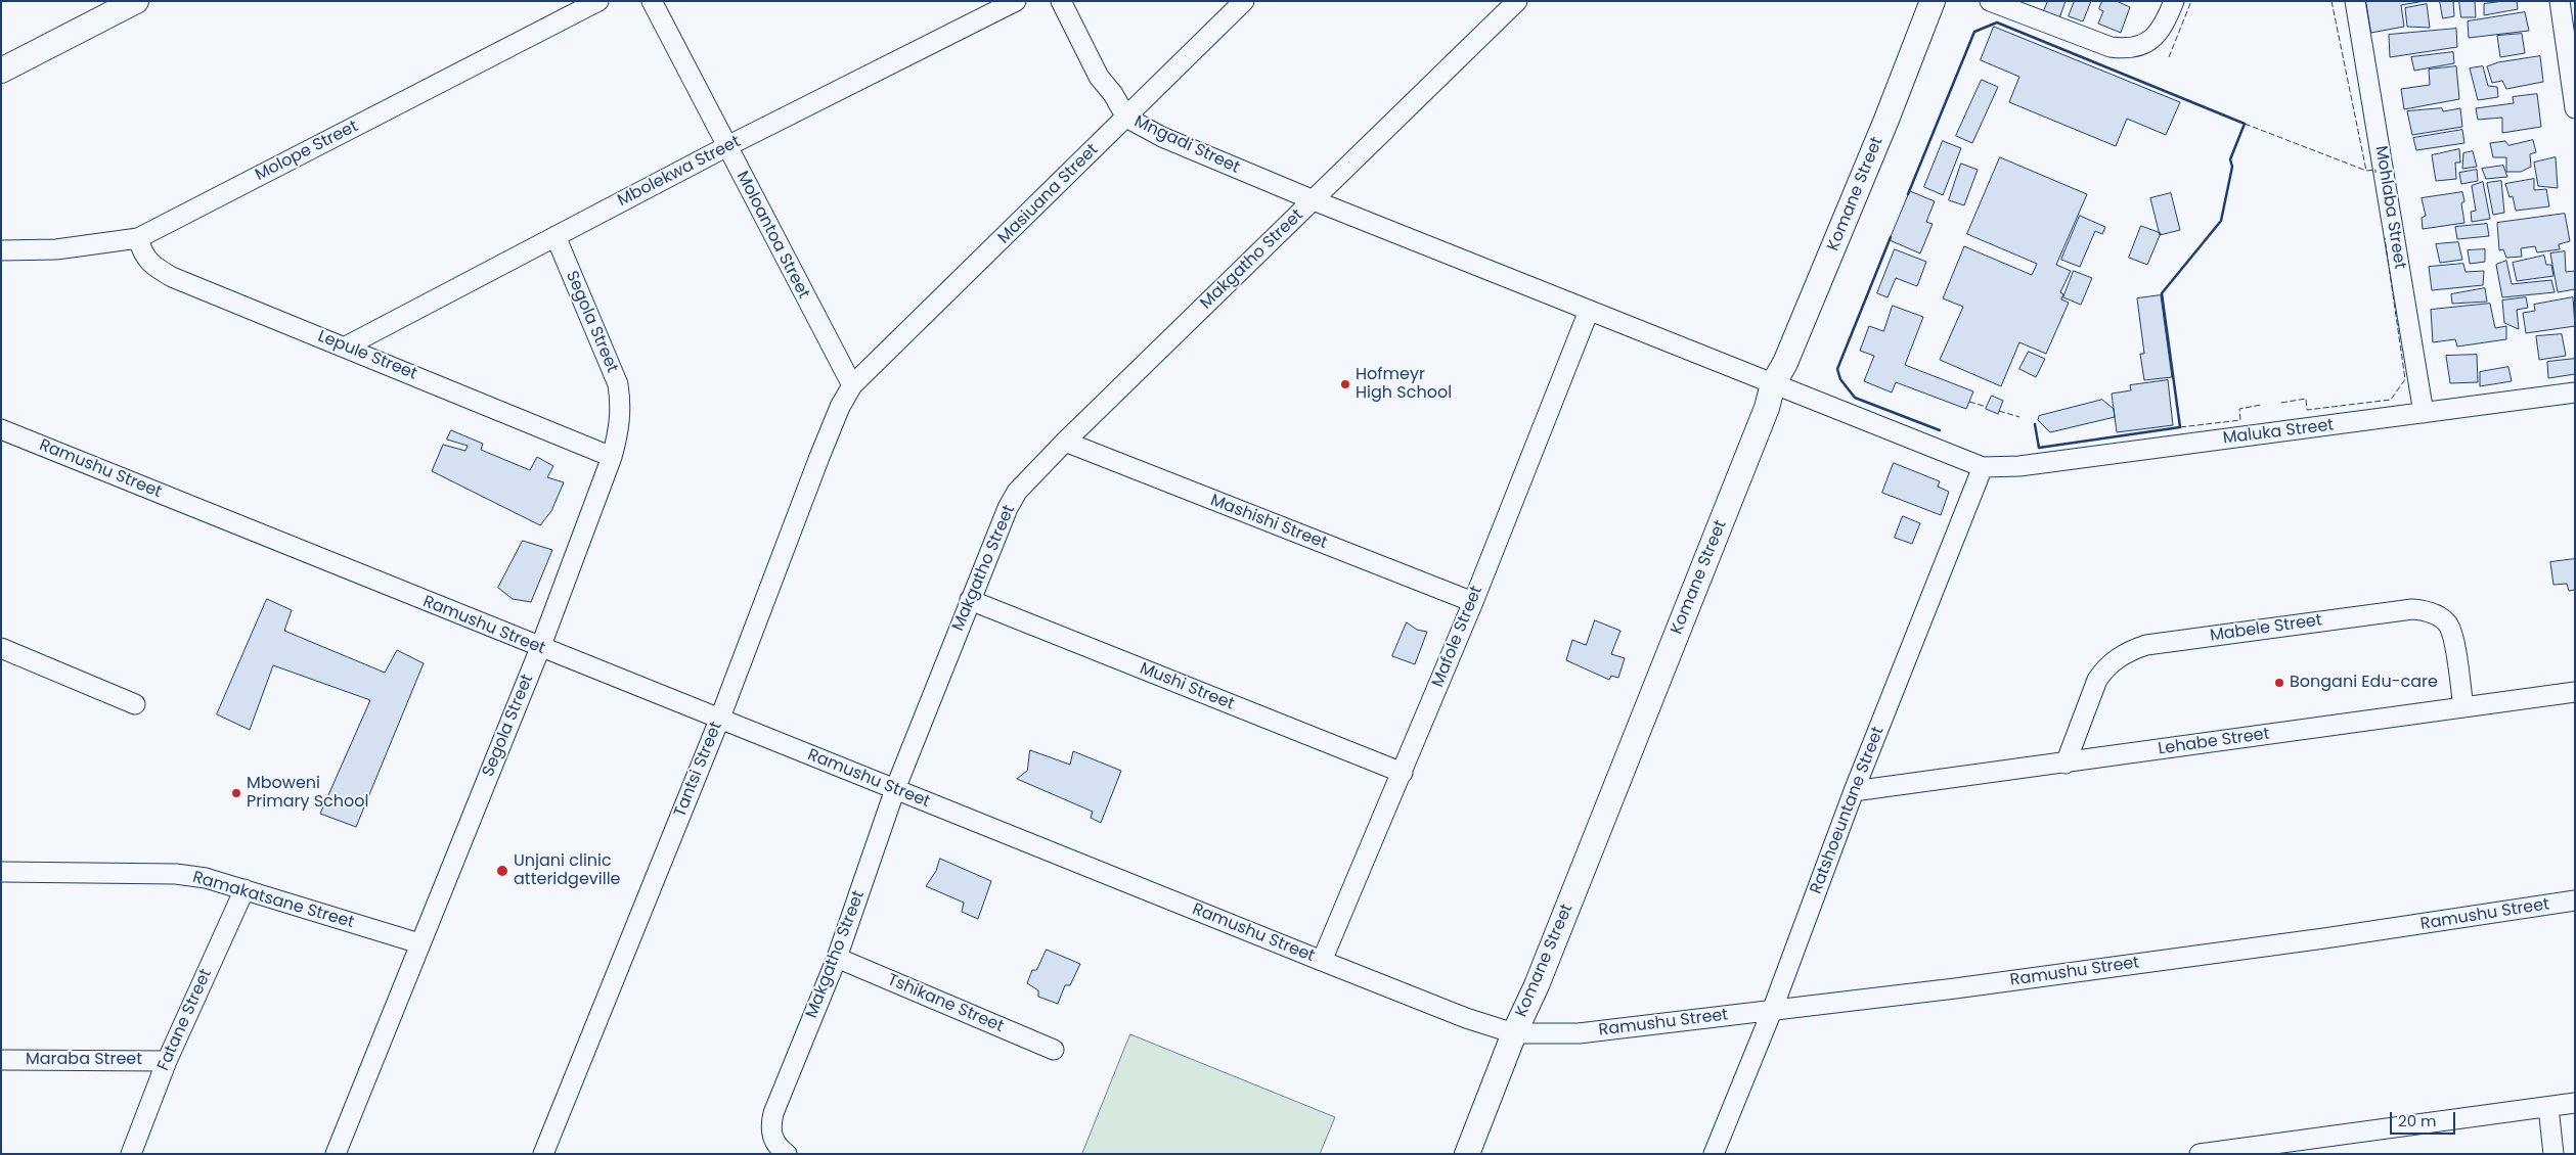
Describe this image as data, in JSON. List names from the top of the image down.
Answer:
{
  "streets": {
    "street": [
      "Mngadi Street",
      "Molope Street",
      "Mbolekwa Street",
      "Masiuana Street",
      "Komane Street",
      "Mohlaba Street",
      "Moloantoa Street",
      "Makgatho Street",
      "Segola Street",
      "Lepule Street",
      "Maluka Street",
      "Ramushu Street",
      "Mashishi Street",
      "Mabele Street",
      "Mafole Street",
      "Mushi Street",
      "Lehabe Street",
      "Tantsi Street",
      "Ratshoeuntane Street",
      "Ramakatsane Street",
      "Tshikane Street",
      "Fatane Street",
      "Maraba Street"
    ]
  },
  "crossings": [
    ["Mngadi Street", "Masiuana Street"],
    ["Mngadi Street", "Komane Street"],
    ["Mngadi Street", "Makgatho Street"],
    ["Mngadi Street", "Maluka Street"],
    ["Mngadi Street", "Mafole Street"],
    ["Mngadi Street", "Ratshoeuntane Street"],
    ["Molope Street", "Lepule Street"],
    ["Mbolekwa Street", "Moloantoa Street"],
    ["Mbolekwa Street", "Segola Street"],
    ["Mbolekwa Street", "Lepule Street"],
    ["Masiuana Street", "Moloantoa Street"],
    ["Masiuana Street", "Tantsi Street"],
    ["Komane Street", "Ramushu Street"],
    ["Mohlaba Street", "Maluka Street"],
    ["Moloantoa Street", "Tantsi Street"],
    ["Makgatho Street", "Ramushu Street"],
    ["Makgatho Street", "Mashishi Street"],
    ["Makgatho Street", "Mushi Street"],
    ["Makgatho Street", "Tshikane Street"],
    ["Segola Street", "Lepule Street"],
    ["Segola Street", "Ramushu Street"],
    ["Segola Street", "Ramakatsane Street"],
    ["Maluka Street", "Ratshoeuntane Street"],
    ["Ramushu Street", "Mafole Street"],
    ["Ramushu Street", "Tantsi Street"],
    ["Ramushu Street", "Ratshoeuntane Street"],
    ["Mashishi Street", "Mafole Street"],
    ["Mabele Street", "Lehabe Street"],
    ["Mafole Street", "Mushi Street"],
    ["Lehabe Street", "Ratshoeuntane Street"],
    ["Ramakatsane Street", "Fatane Street"],
    ["Fatane Street", "Maraba Street"]
  ],
  "places": [
    "Hofmeyr High School",
    "Bongani Edu-care",
    "Mboweni Primary School",
    "Unjani clinic atteridgeville"
  ],
  "scale_bar": "20 m"
}
